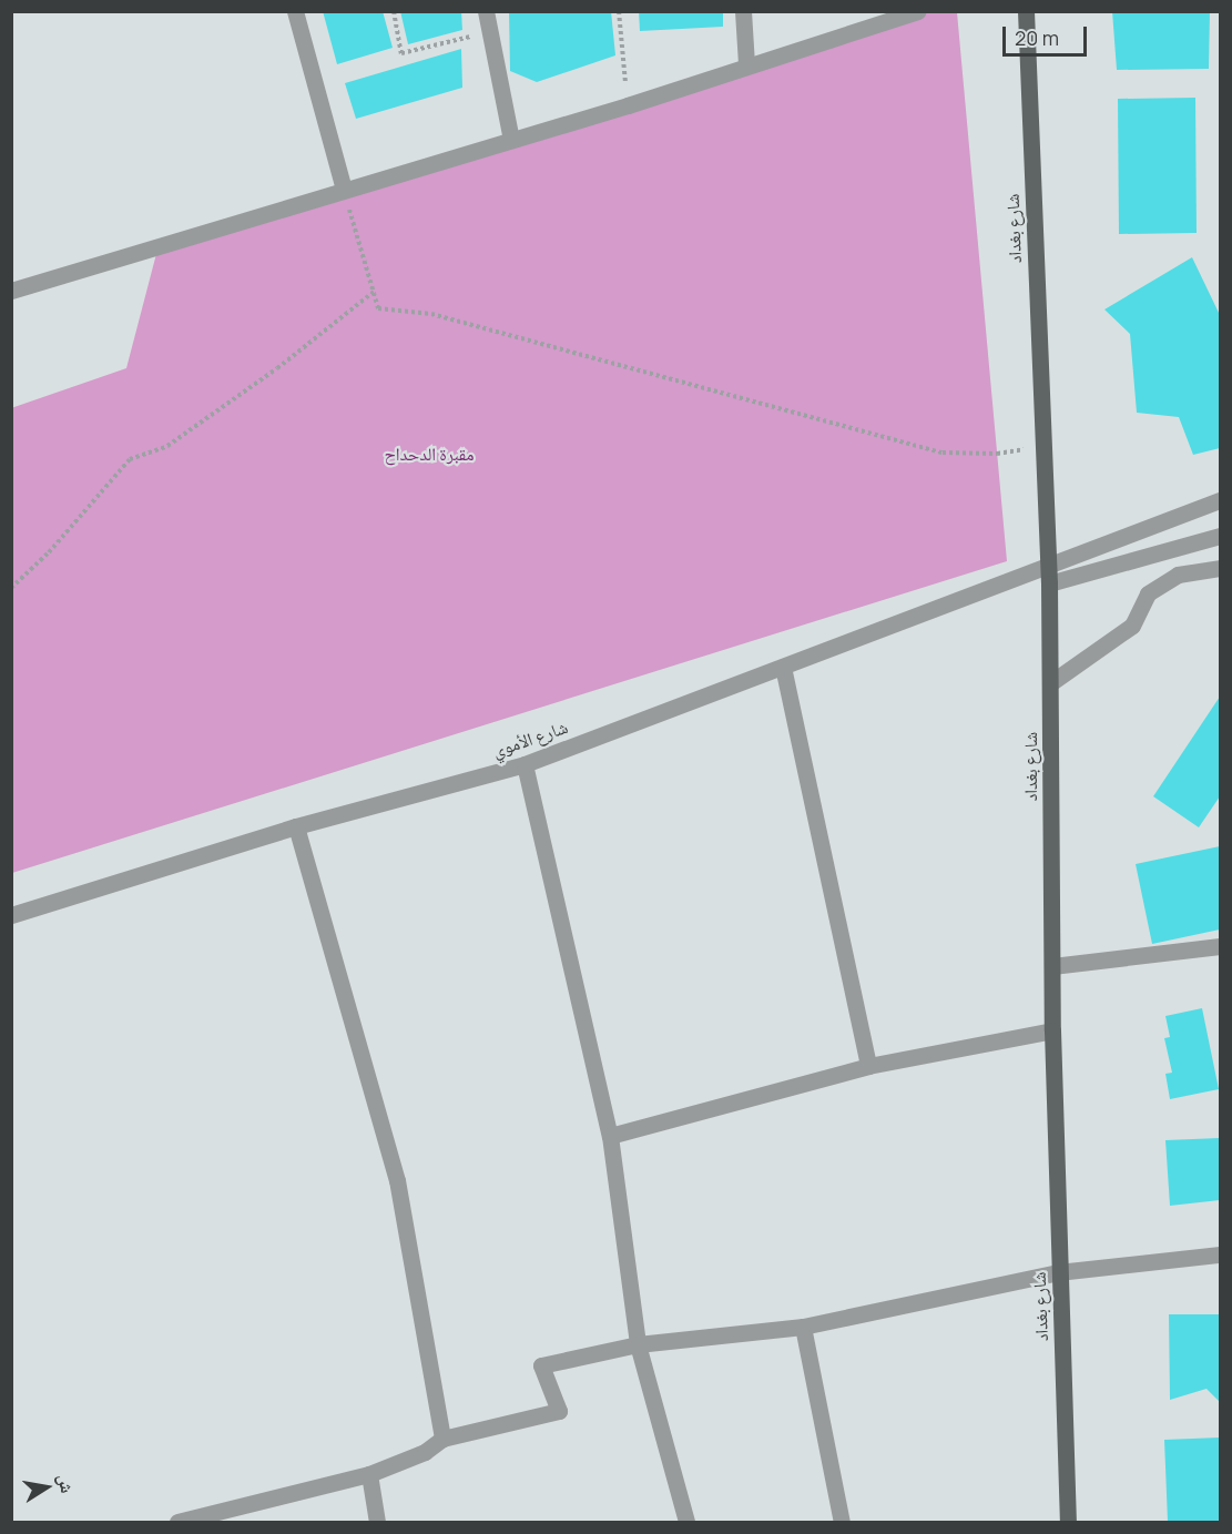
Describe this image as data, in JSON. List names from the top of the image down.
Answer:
{
  "streets": {
    "main road": ["شارع بغداد"],
    "street": ["شارع الأموي"]
  },
  "crossings": [
    ["شارع بغداد", "شارع الأموي"]
  ],
  "parks": ["مقبرة الدحداح"],
  "scale_bar": "20 m",
  "north": "right"
}
